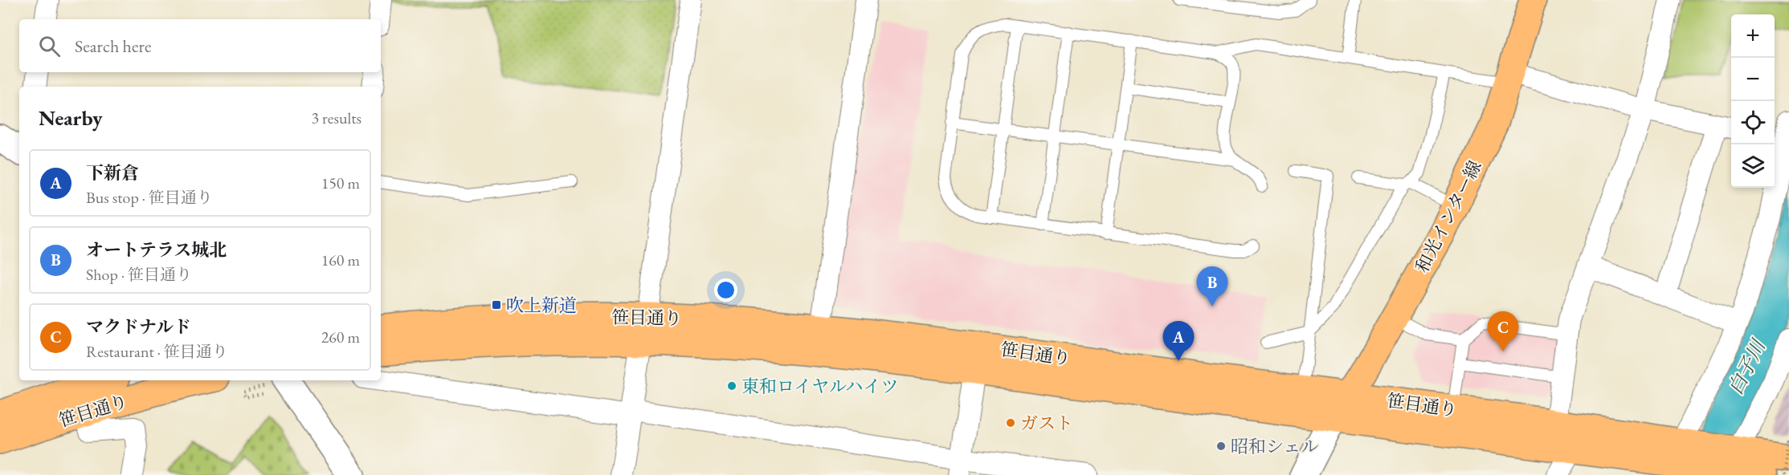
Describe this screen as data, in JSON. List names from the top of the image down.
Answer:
{
  "streets": {
    "main road": ["和光インター線", "笹目通り"]
  },
  "crossings": [
    ["和光インター線", "笹目通り"]
  ],
  "water": ["白子川"],
  "places": {
    "transit": ["吹上新道"],
    "other": ["東和ロイヤルハイツ", "ガスト", "昭和シェル"]
  },
  "page": {
    "map_buttons": ["+", "−"],
    "search": "Search here",
    "heading": ["Nearby", "3 results"],
    "list": [
      {
        "mark": "A",
        "name": "下新倉",
        "note": "Bus stop · 笹目通り",
        "value": "150 m"
      },
      {
        "mark": "B",
        "name": "オートテラス城北",
        "note": "Shop · 笹目通り",
        "value": "160 m"
      },
      {
        "mark": "C",
        "name": "マクドナルド",
        "note": "Restaurant · 笹目通り",
        "value": "260 m"
      }
    ],
    "pins": ["B", "C", "A"]
  }
}
